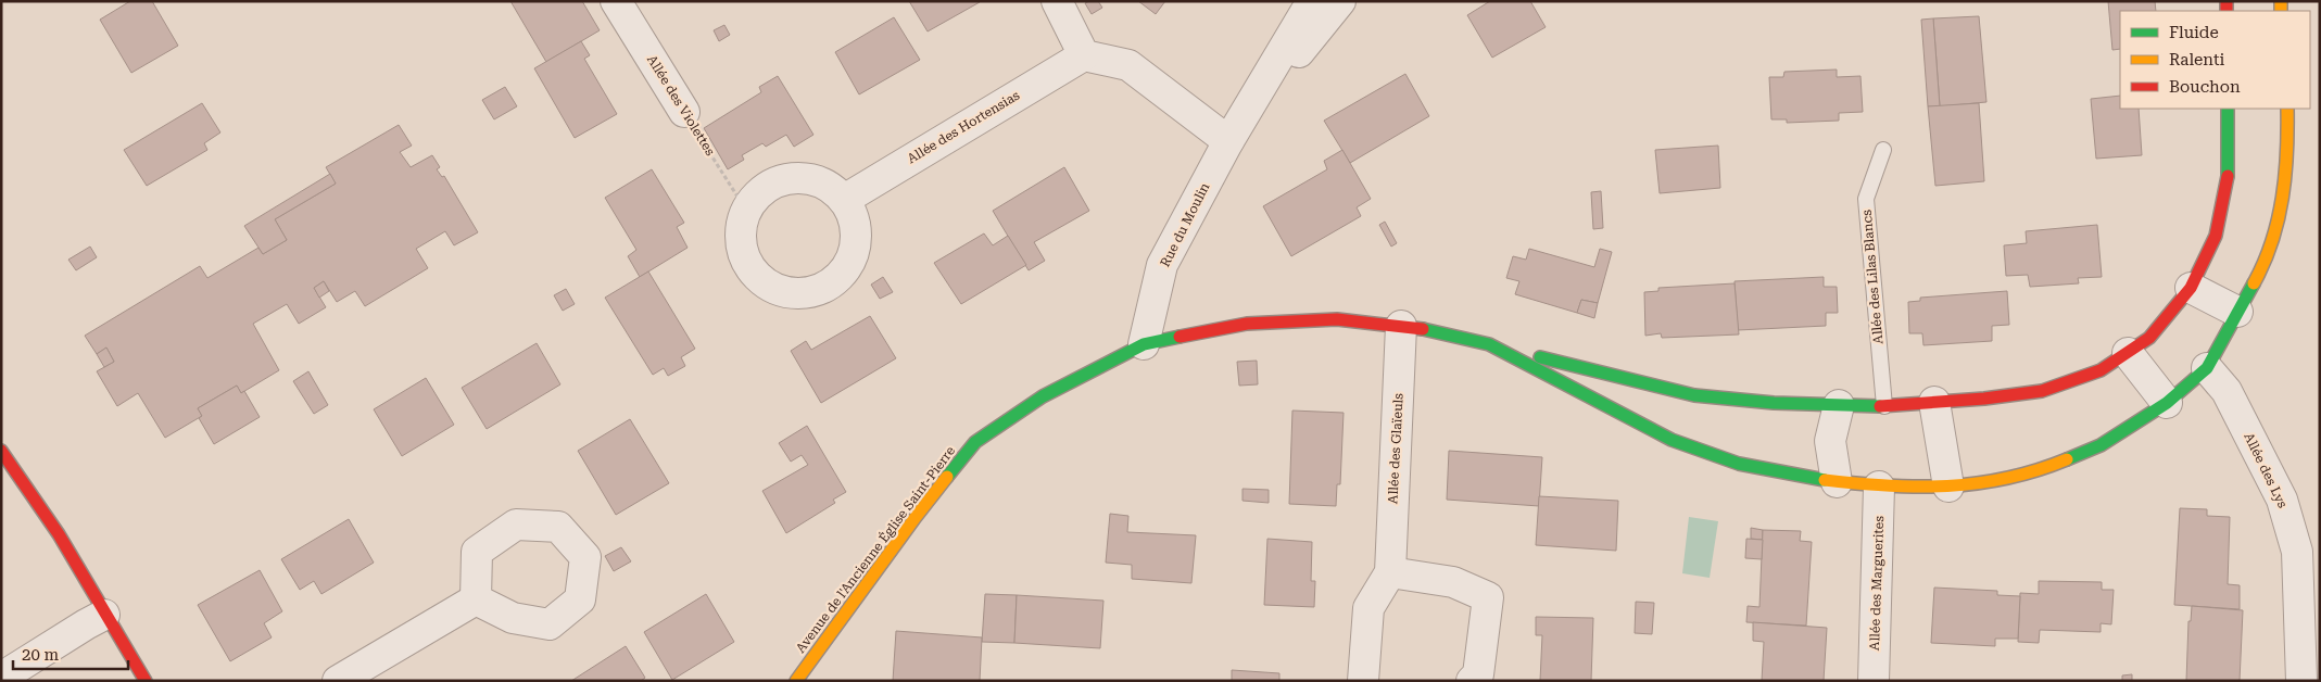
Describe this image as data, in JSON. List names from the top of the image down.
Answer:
{
  "streets": {
    "street": [
      "Allée des Violettes",
      "Allée des Hortensias",
      "Rue du Moulin",
      "Allée des Glaïeuls",
      "Allée des Lys",
      "Avenue de l'Ancienne Église Saint-Pierre",
      "Allée des Marguerites"
    ],
    "lane": ["Allée des Lilas Blancs"]
  },
  "crossings": [
    ["Allée des Violettes", "Allée des Hortensias"],
    ["Rue du Moulin", "Avenue de l'Ancienne Église Saint-Pierre"],
    ["Allée des Glaïeuls", "Avenue de l'Ancienne Église Saint-Pierre"],
    ["Allée des Lys", "Avenue de l'Ancienne Église Saint-Pierre"],
    ["Avenue de l'Ancienne Église Saint-Pierre", "Allée des Marguerites"]
  ],
  "legend": ["Fluide", "Ralenti", "Bouchon"],
  "scale_bar": "20 m"
}
